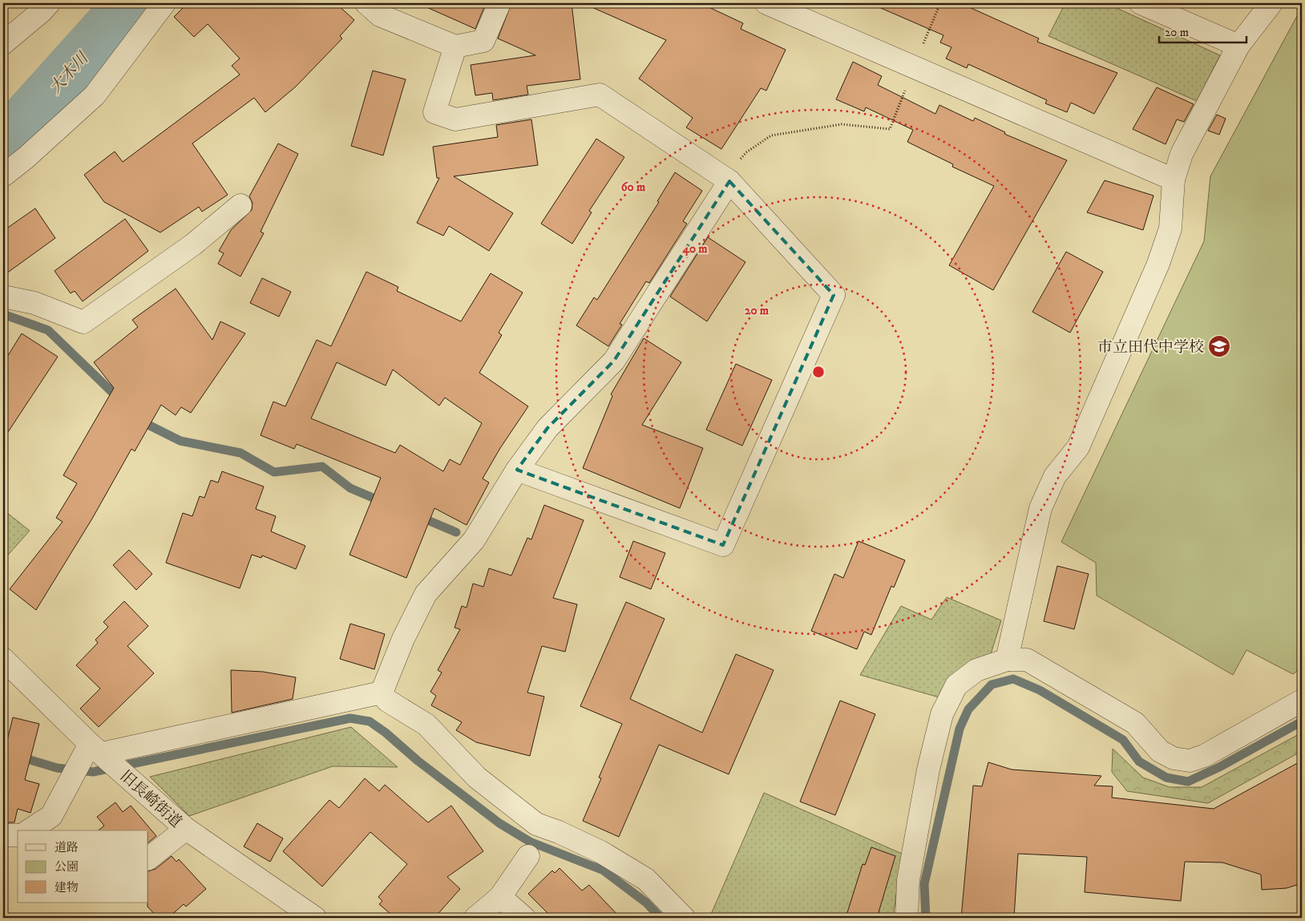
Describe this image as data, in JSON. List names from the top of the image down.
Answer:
{
  "streets": {
    "street": ["旧長崎街道"]
  },
  "water": ["大木川"],
  "places": {
    "school or university": ["市立田代中学校"]
  },
  "legend": ["道路", "公園", "建物"],
  "scale_bar": "20 m",
  "rings": ["60 m", "40 m", "20 m"]
}
